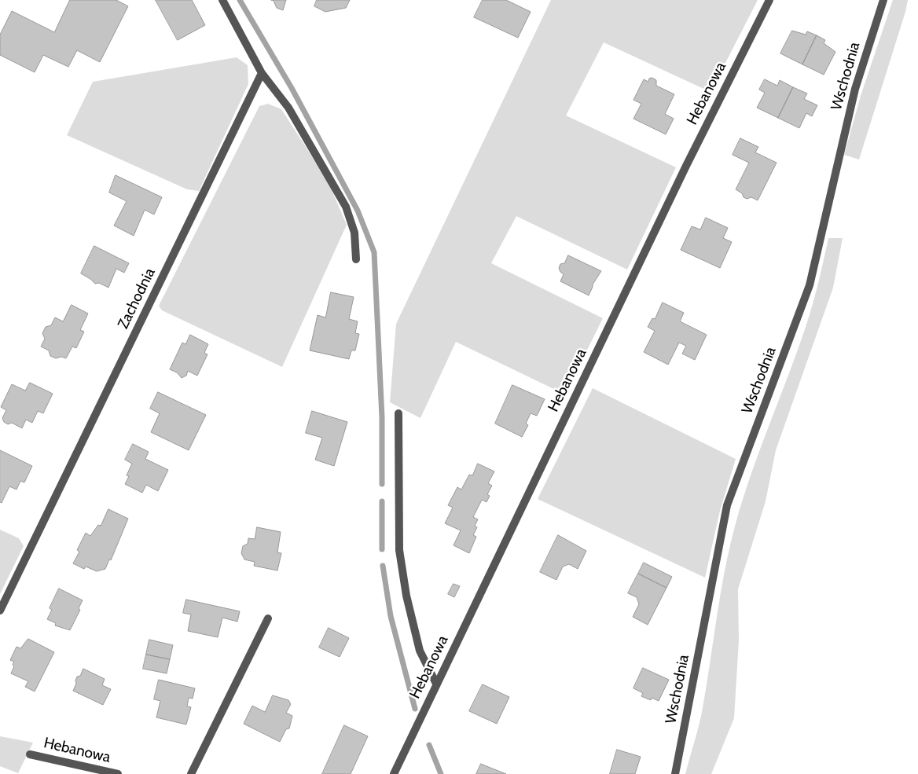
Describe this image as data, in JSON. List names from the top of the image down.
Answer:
{
  "streets": {
    "street": ["Wschodnia", "Hebanowa", "Zachodnia"]
  }
}
